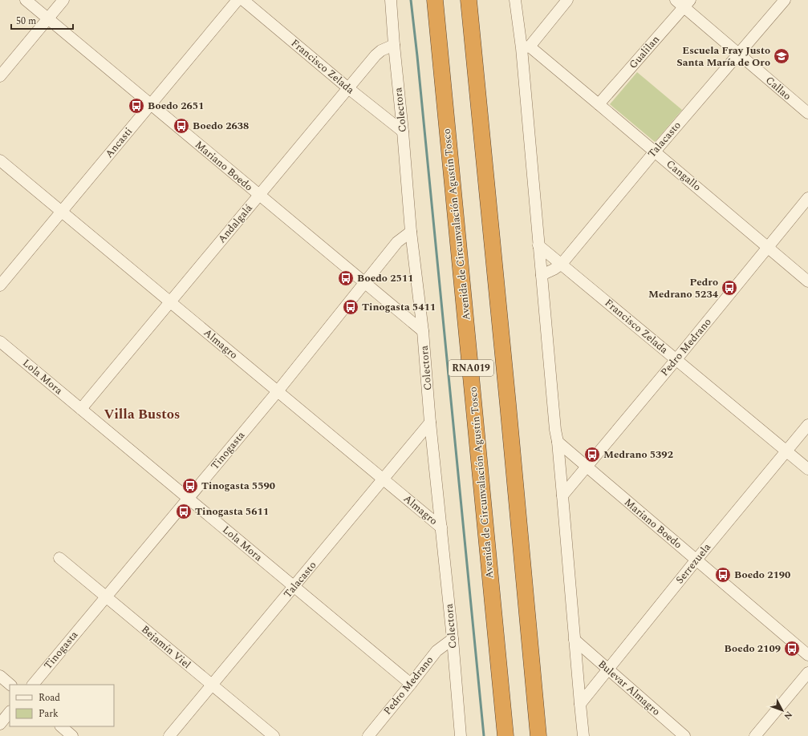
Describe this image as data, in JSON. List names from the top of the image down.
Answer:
{
  "streets": {
    "highway": ["Avenida de Circunvalación Agustín Tosco", "RNA019"],
    "street": [
      "Gualilan",
      "Francisco Zelada",
      "Callao",
      "Colectora",
      "Talacasto",
      "Ancasti",
      "Mariano Boedo",
      "Cangallo",
      "Andalgalá",
      "Almagro",
      "Pedro Medrano",
      "Lola Mora",
      "Tinogasta",
      "Serrezuela",
      "Bejamín Viel",
      "Bulevar Almagro"
    ]
  },
  "crossings": [
    ["Gualilan", "Callao"],
    ["Gualilan", "Cangallo"],
    ["Francisco Zelada", "Colectora"],
    ["Francisco Zelada", "Talacasto"],
    ["Francisco Zelada", "Andalgalá"],
    ["Francisco Zelada", "Pedro Medrano"],
    ["Francisco Zelada", "Serrezuela"],
    ["Callao", "Talacasto"],
    ["Colectora", "Talacasto"],
    ["Colectora", "Mariano Boedo"],
    ["Colectora", "Andalgalá"],
    ["Colectora", "Almagro"],
    ["Colectora", "Pedro Medrano"],
    ["Colectora", "Tinogasta"],
    ["Talacasto", "Cangallo"],
    ["Talacasto", "Almagro"],
    ["Talacasto", "Lola Mora"],
    ["Talacasto", "Bejamín Viel"],
    ["Ancasti", "Mariano Boedo"],
    ["Ancasti", "Almagro"],
    ["Mariano Boedo", "Andalgalá"],
    ["Mariano Boedo", "Pedro Medrano"],
    ["Mariano Boedo", "Tinogasta"],
    ["Mariano Boedo", "Serrezuela"],
    ["Cangallo", "Pedro Medrano"],
    ["Andalgalá", "Almagro"],
    ["Andalgalá", "Lola Mora"],
    ["Almagro", "Tinogasta"],
    ["Pedro Medrano", "Lola Mora"],
    ["Lola Mora", "Tinogasta"],
    ["Tinogasta", "Bejamín Viel"],
    ["Serrezuela", "Bulevar Almagro"]
  ],
  "districts": ["Villa Bustos"],
  "places": {
    "school or university": ["Escuela Fray Justo Santa María de Oro"],
    "bus stop": [
      "Boedo 2651",
      "Boedo 2638",
      "Boedo 2511",
      "Pedro Medrano 5234",
      "Tinogasta 5411",
      "Medrano 5392",
      "Tinogasta 5590",
      "Tinogasta 5611",
      "Boedo 2190",
      "Boedo 2109"
    ]
  },
  "legend": ["Road", "Park"],
  "scale_bar": "50 m",
  "north": "bottom right"
}
